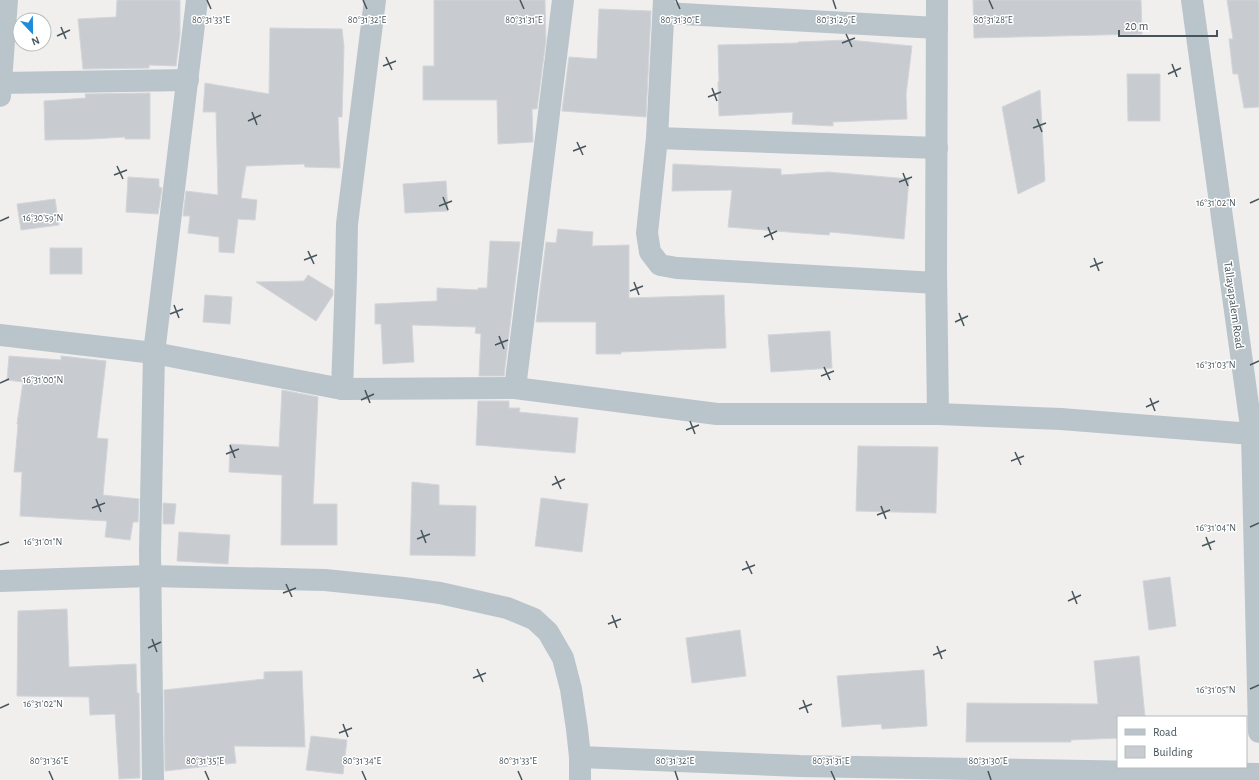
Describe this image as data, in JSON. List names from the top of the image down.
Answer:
{
  "streets": {
    "street": ["Tallayapalem Road"]
  },
  "legend": ["Road", "Building"],
  "scale_bar": "20 m",
  "north": "bottom",
  "coordinates": [
    "80°31'33\"E",
    "80°31'32\"E",
    "80°31'31\"E",
    "80°31'30\"E",
    "80°31'29\"E",
    "80°31'28\"E",
    "16°31'02\"N",
    "16°30'59\"N",
    "16°31'03\"N",
    "16°31'00\"N",
    "16°31'04\"N",
    "16°31'01\"N",
    "16°31'05\"N",
    "80°31'36\"E",
    "80°31'35\"E",
    "80°31'34\"E"
  ]
}
